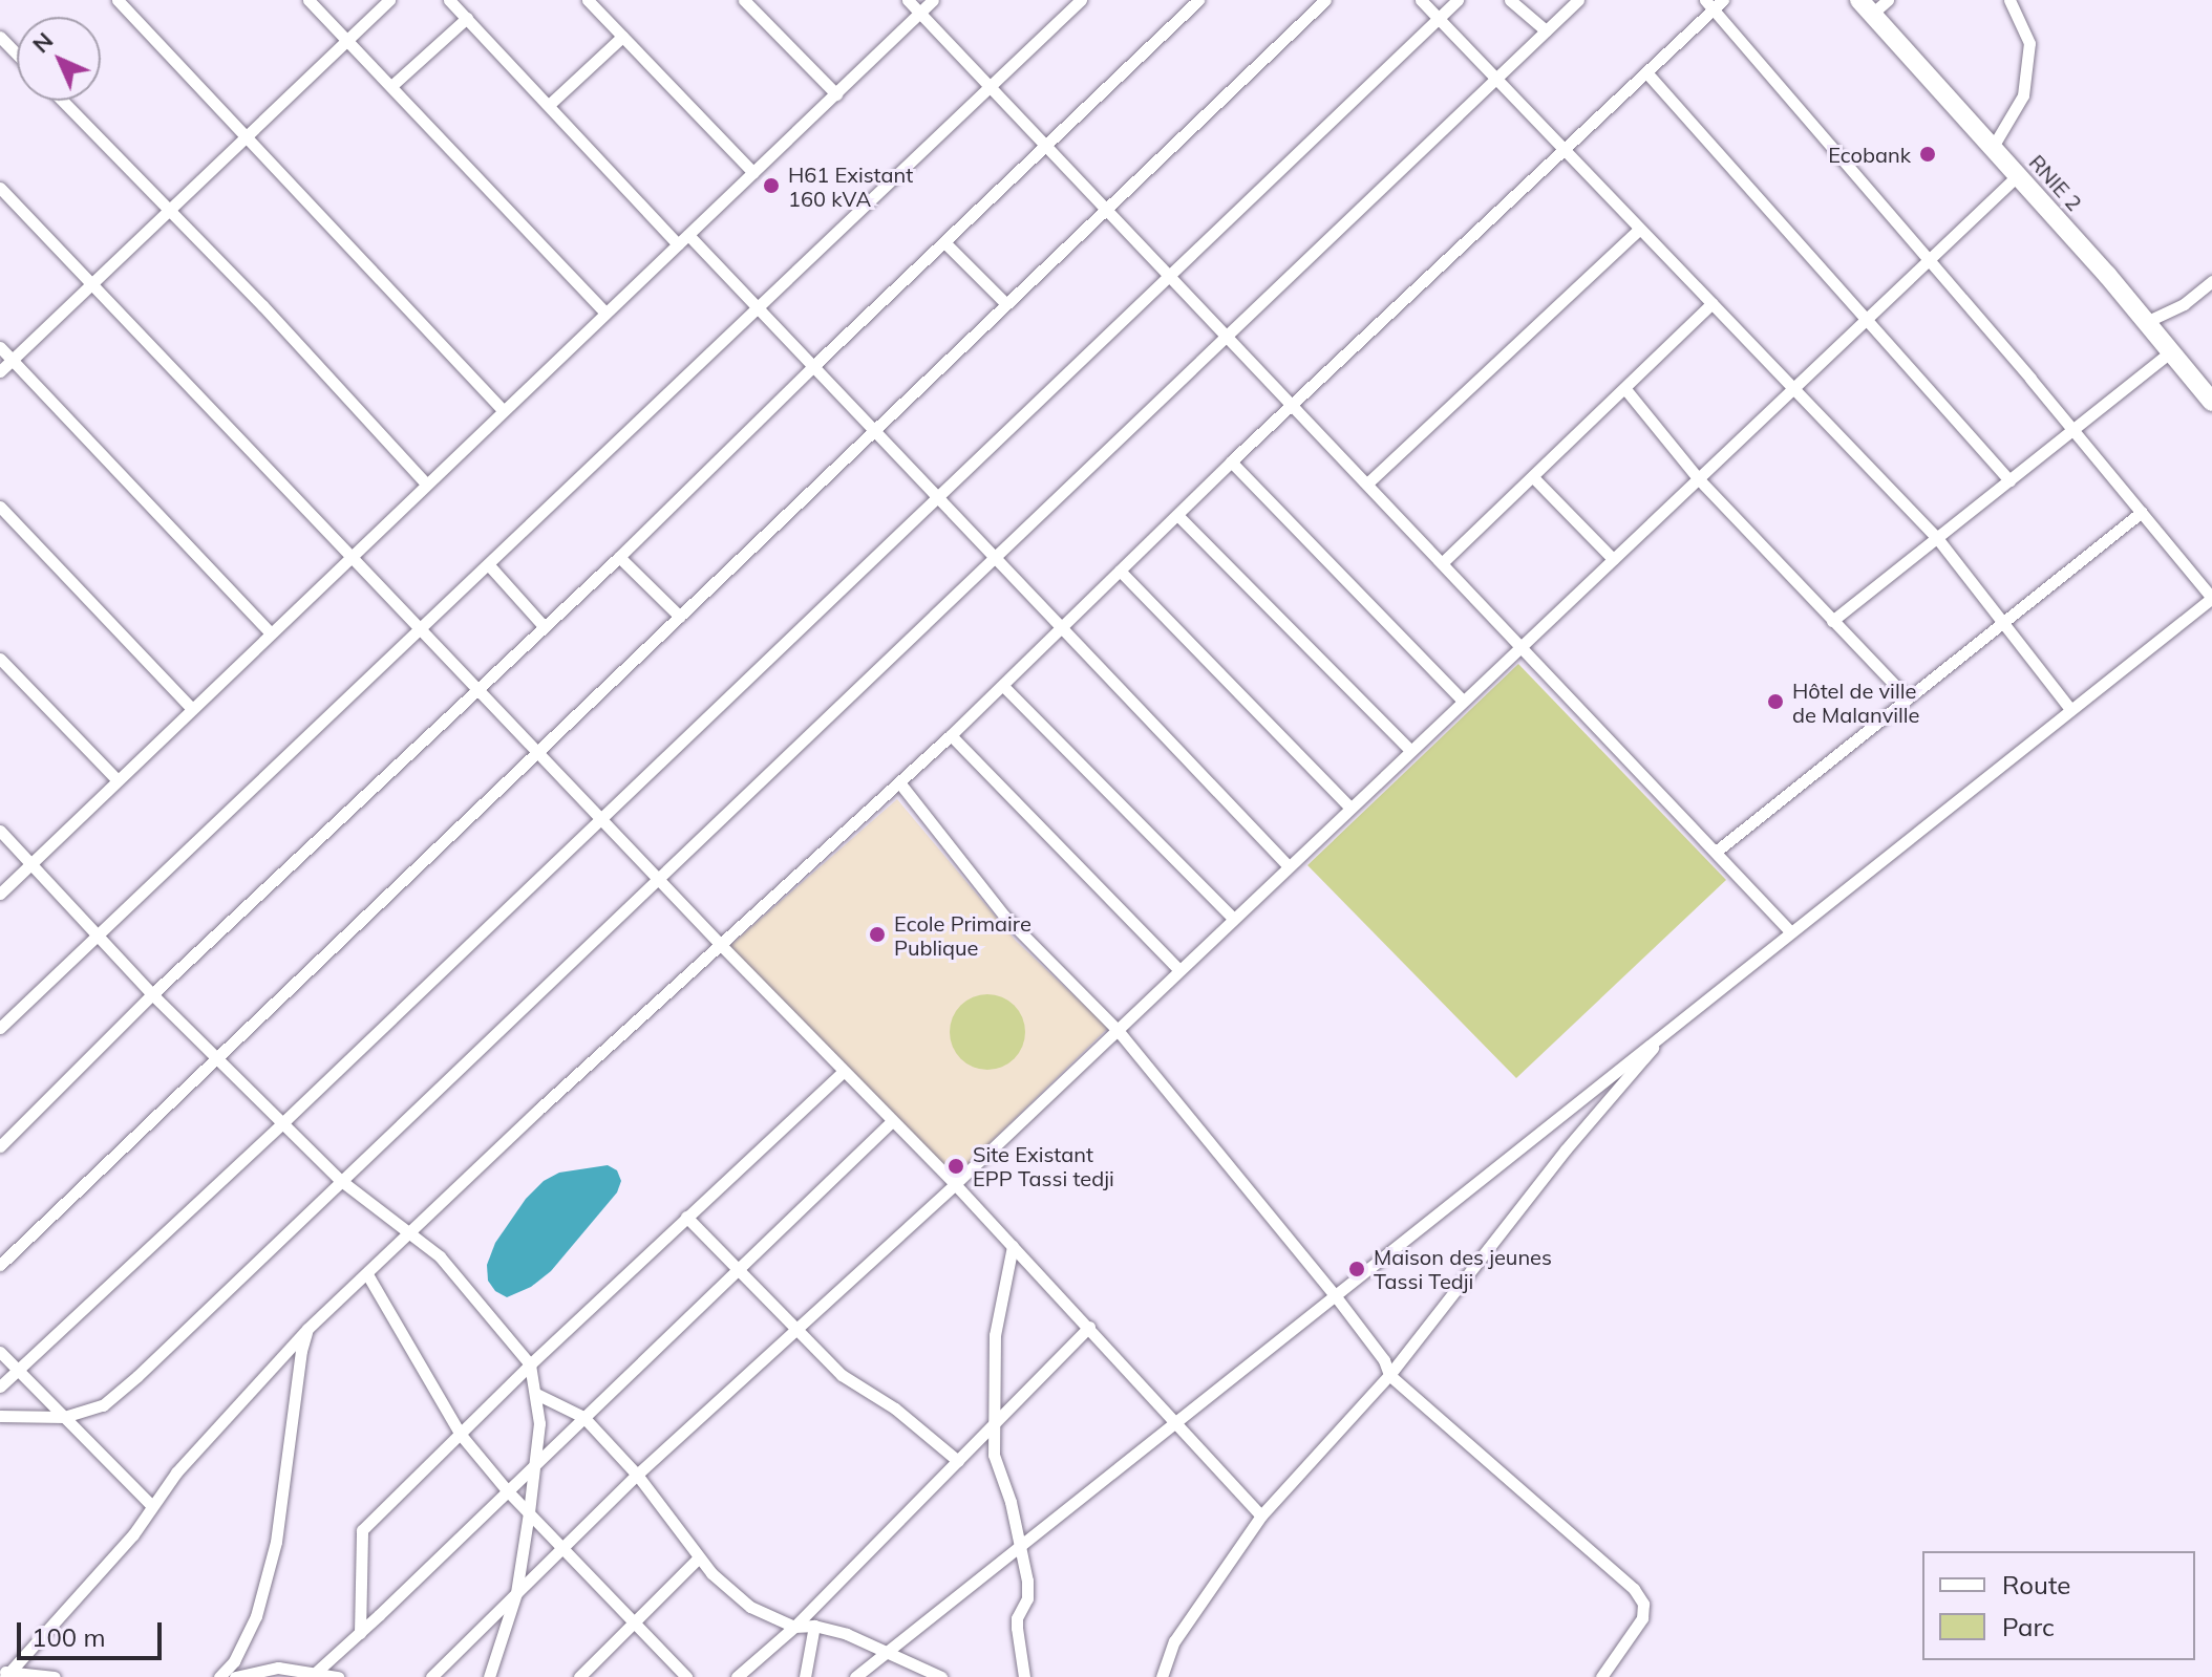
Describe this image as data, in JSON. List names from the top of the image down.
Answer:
{
  "streets": {
    "main road": ["RNIE 2"]
  },
  "places": [
    "Ecobank",
    "H61 Existant 160 kVA",
    "Hôtel de ville de Malanville",
    "Ecole Primaire Publique",
    "Site Existant EPP Tassi tedji",
    "Maison des jeunes Tassi Tedji"
  ],
  "legend": ["Route", "Parc"],
  "scale_bar": "100 m",
  "north": "top left"
}
